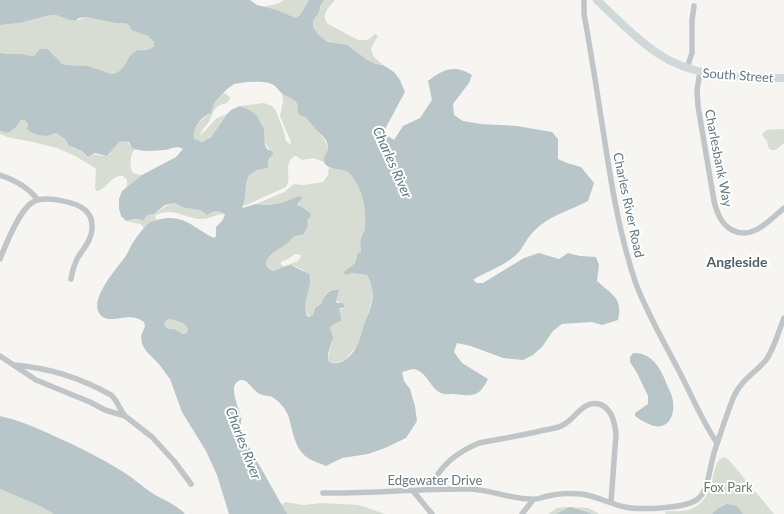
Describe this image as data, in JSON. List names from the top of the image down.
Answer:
{
  "streets": {
    "main road": ["South Street"],
    "street": ["Charlesbank Way", "Charles River Road", "Edgewater Drive"]
  },
  "crossings": [
    ["South Street", "Charlesbank Way"],
    ["Charles River Road", "Edgewater Drive"]
  ],
  "districts": ["Angleside"],
  "water": ["Charles River"],
  "parks": ["Fox Park"]
}
